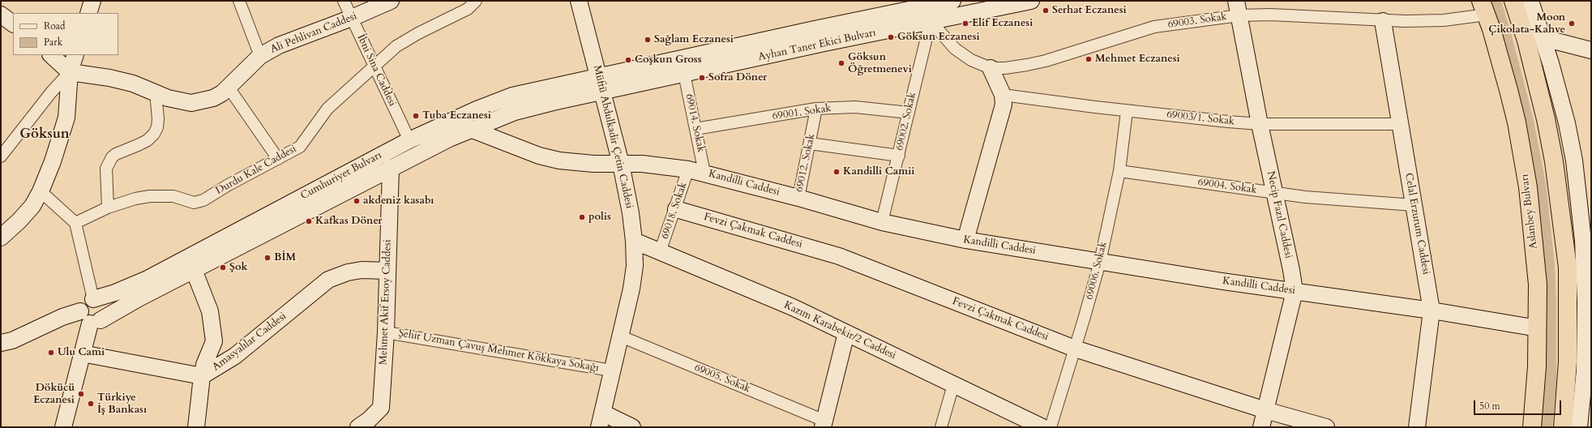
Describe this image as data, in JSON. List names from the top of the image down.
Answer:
{
  "streets": {
    "highway": ["Aslanbey Bulvarı"],
    "street": [
      "69003. Sokak",
      "Ali Pehlivan Caddesi",
      "Ayhan Taner Ekici Bulvarı",
      "İbni Sina Caddesi",
      "69001. Sokak",
      "69003/1. Sokak",
      "69002. Sokak",
      "69014. Sokak",
      "Müftü Abdulkadir Çetin Caddesi",
      "69012. Sokak",
      "Durdu Kale Caddesi",
      "Cumhuriyet Bulvarı",
      "Kandilli Caddesi",
      "69004. Sokak",
      "69018. Sokak",
      "Necip Fazıl Caddesi",
      "Celal Erzurum Caddesi",
      "Fevzi Çakmak Caddesi",
      "69006. Sokak",
      "Mehmet Akif Ersoy Caddesi",
      "Kazım Karabekir/2 Caddesi",
      "Amasyalılar Caddesi",
      "Şehit Uzman Çavuş Mehmet Kökkaya Sokağı",
      "69005. Sokak"
    ]
  },
  "crossings": [
    ["69003. Sokak", "Ayhan Taner Ekici Bulvarı"],
    ["69003. Sokak", "69002. Sokak"],
    ["69003. Sokak", "Aslanbey Bulvarı"],
    ["69003. Sokak", "Necip Fazıl Caddesi"],
    ["69003. Sokak", "Celal Erzurum Caddesi"],
    ["Ali Pehlivan Caddesi", "İbni Sina Caddesi"],
    ["Ayhan Taner Ekici Bulvarı", "69002. Sokak"],
    ["Ayhan Taner Ekici Bulvarı", "69014. Sokak"],
    ["Ayhan Taner Ekici Bulvarı", "Müftü Abdulkadir Çetin Caddesi"],
    ["Ayhan Taner Ekici Bulvarı", "Cumhuriyet Bulvarı"],
    ["İbni Sina Caddesi", "Durdu Kale Caddesi"],
    ["İbni Sina Caddesi", "Cumhuriyet Bulvarı"],
    ["69001. Sokak", "69002. Sokak"],
    ["69001. Sokak", "69014. Sokak"],
    ["69001. Sokak", "69012. Sokak"],
    ["69003/1. Sokak", "Necip Fazıl Caddesi"],
    ["69003/1. Sokak", "Celal Erzurum Caddesi"],
    ["69003/1. Sokak", "69006. Sokak"],
    ["69002. Sokak", "Kandilli Caddesi"],
    ["69014. Sokak", "Kandilli Caddesi"],
    ["Müftü Abdulkadir Çetin Caddesi", "Cumhuriyet Bulvarı"],
    ["Müftü Abdulkadir Çetin Caddesi", "Kandilli Caddesi"],
    ["Müftü Abdulkadir Çetin Caddesi", "Kazım Karabekir/2 Caddesi"],
    ["Müftü Abdulkadir Çetin Caddesi", "Şehit Uzman Çavuş Mehmet Kökkaya Sokağı"],
    ["Müftü Abdulkadir Çetin Caddesi", "69005. Sokak"],
    ["69012. Sokak", "Kandilli Caddesi"],
    ["Cumhuriyet Bulvarı", "Kandilli Caddesi"],
    ["Cumhuriyet Bulvarı", "Mehmet Akif Ersoy Caddesi"],
    ["Kandilli Caddesi", "69018. Sokak"],
    ["Kandilli Caddesi", "Aslanbey Bulvarı"],
    ["Kandilli Caddesi", "Necip Fazıl Caddesi"],
    ["Kandilli Caddesi", "Celal Erzurum Caddesi"],
    ["Kandilli Caddesi", "69006. Sokak"],
    ["69004. Sokak", "Necip Fazıl Caddesi"],
    ["69004. Sokak", "Celal Erzurum Caddesi"],
    ["69004. Sokak", "69006. Sokak"],
    ["69018. Sokak", "Fevzi Çakmak Caddesi"],
    ["69018. Sokak", "Kazım Karabekir/2 Caddesi"],
    ["Necip Fazıl Caddesi", "Fevzi Çakmak Caddesi"],
    ["Fevzi Çakmak Caddesi", "69006. Sokak"],
    ["Mehmet Akif Ersoy Caddesi", "Amasyalılar Caddesi"],
    ["Mehmet Akif Ersoy Caddesi", "Şehit Uzman Çavuş Mehmet Kökkaya Sokağı"]
  ],
  "districts": ["Göksun"],
  "places": [
    "Serhat Eczanesi",
    "Elif Eczanesi",
    "Moon Çikolata-Kahve",
    "Göksun Eczanesi",
    "Sağlam Eczanesi",
    "Mehmet Eczanesi",
    "Coşkun Gross",
    "Göksun Öğretmenevi",
    "Sofra Döner",
    "Tuba Eczanesi",
    "Kandilli Camii",
    "akdeniz kasabı",
    "polis",
    "Kafkas Döner",
    "BİM",
    "Şok",
    "Ulu Cami",
    "Dökücü Eczanesi",
    "Türkiye İş Bankası"
  ],
  "legend": ["Road", "Park"],
  "scale_bar": "50 m"
}
